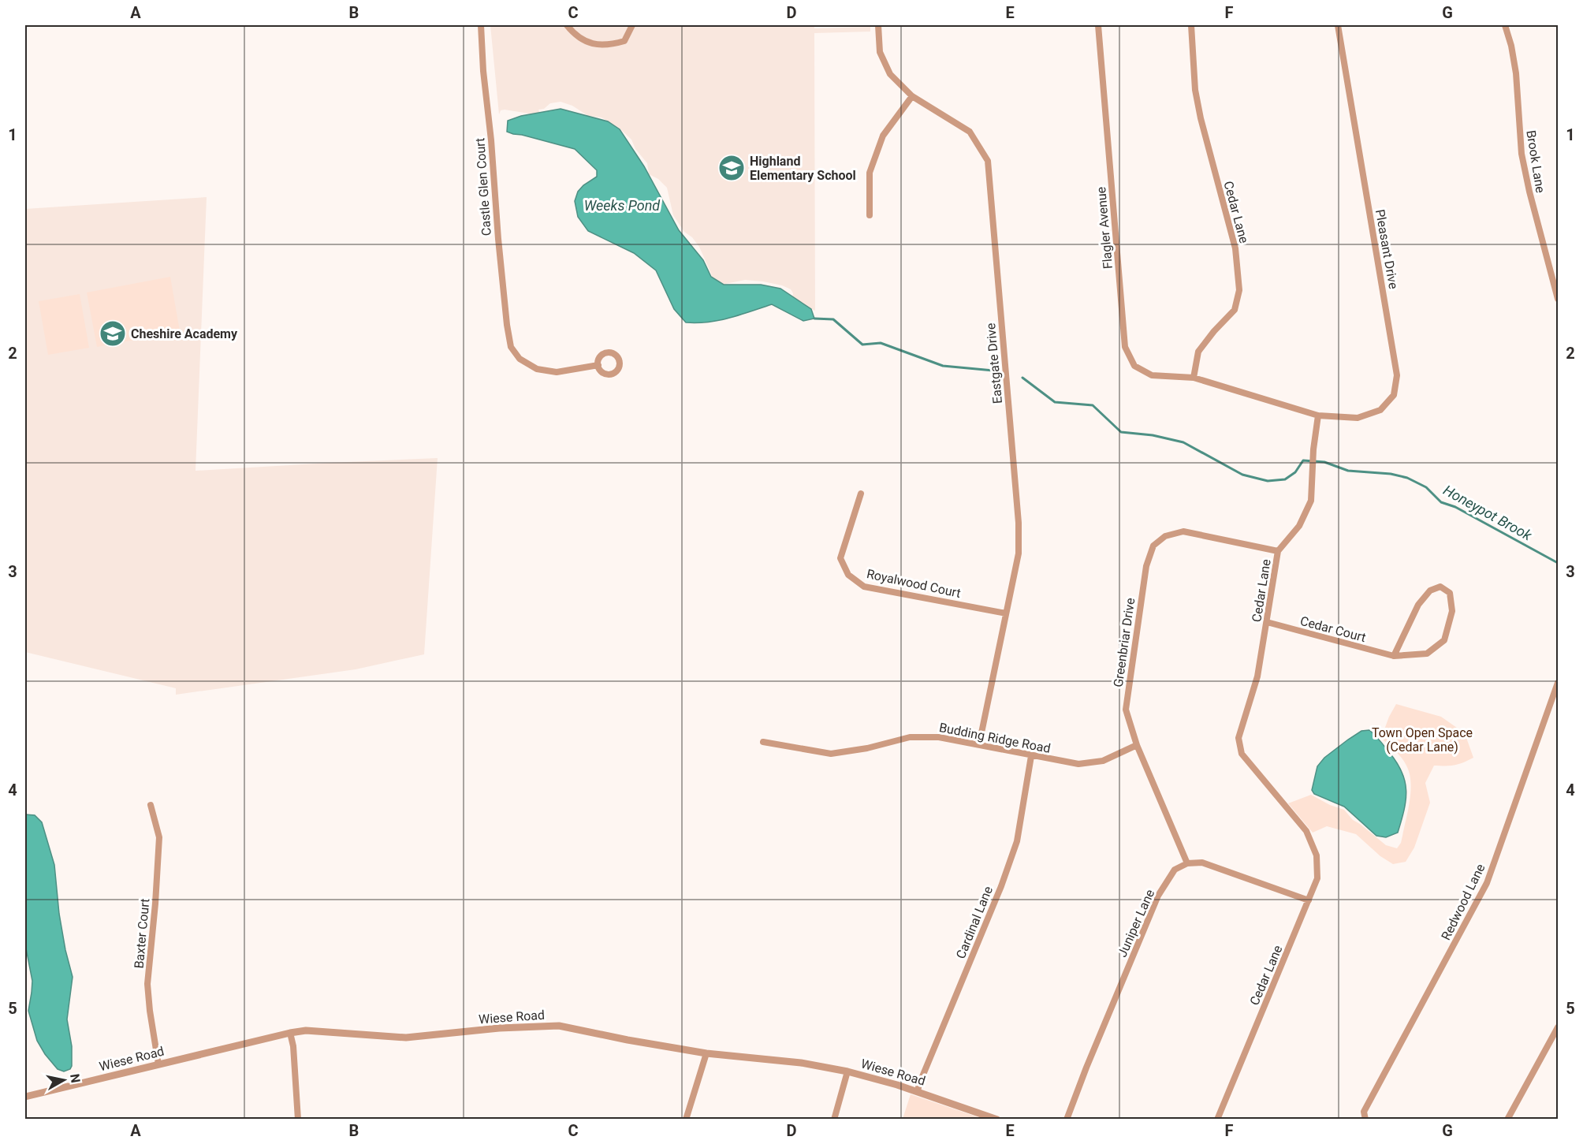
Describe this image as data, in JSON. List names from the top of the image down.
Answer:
{
  "streets": {
    "street": [
      "Brook Lane",
      "Castle Glen Court",
      "Cedar Lane",
      "Flagler Avenue",
      "Pleasant Drive",
      "Eastgate Drive",
      "Royalwood Court",
      "Cedar Court",
      "Greenbriar Drive",
      "Budding Ridge Road",
      "Redwood Lane",
      "Cardinal Lane",
      "Juniper Lane",
      "Baxter Court",
      "Wiese Road"
    ]
  },
  "crossings": [
    ["Cedar Lane", "Flagler Avenue"],
    ["Cedar Lane", "Pleasant Drive"],
    ["Cedar Lane", "Cedar Court"],
    ["Cedar Lane", "Greenbriar Drive"],
    ["Eastgate Drive", "Royalwood Court"],
    ["Eastgate Drive", "Budding Ridge Road"],
    ["Greenbriar Drive", "Budding Ridge Road"],
    ["Greenbriar Drive", "Juniper Lane"],
    ["Budding Ridge Road", "Cardinal Lane"],
    ["Cardinal Lane", "Wiese Road"],
    ["Baxter Court", "Wiese Road"]
  ],
  "water": ["Weeks Pond", "Honeypot Brook"],
  "parks": ["Town Open Space (Cedar Lane)"],
  "places": {
    "school or university": ["Highland Elementary School", "Cheshire Academy"]
  },
  "north": "right",
  "grid": {
    "columns": [
      "A",
      "B",
      "C",
      "D",
      "E",
      "F",
      "G"
    ],
    "rows": [
      "1",
      "2",
      "3",
      "4",
      "5"
    ]
  }
}
